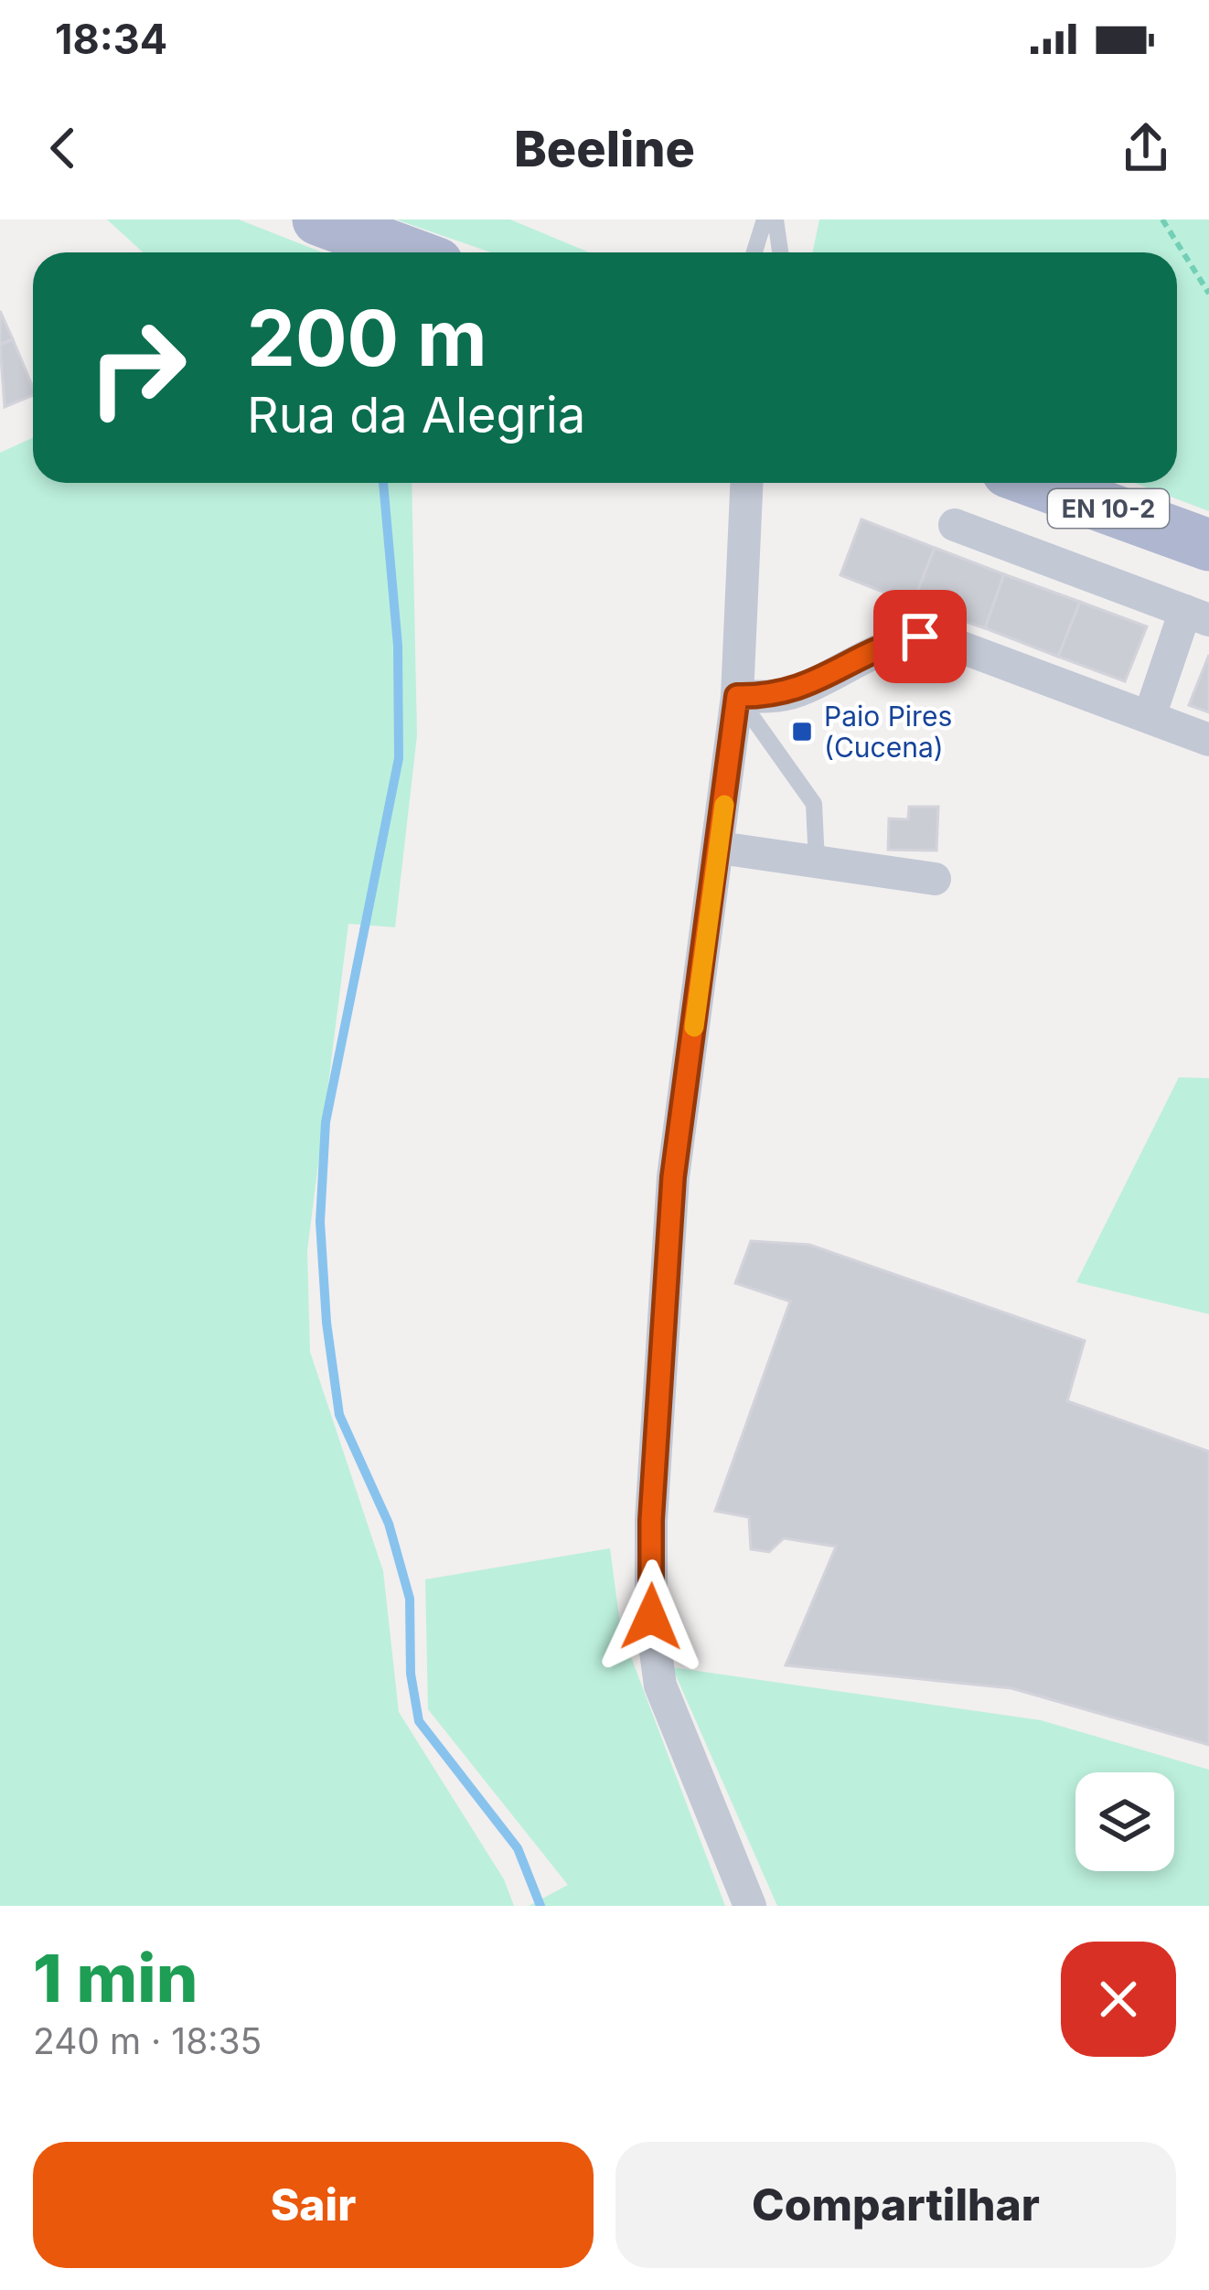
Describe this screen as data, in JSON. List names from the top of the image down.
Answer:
{
  "streets": {
    "main road": ["EN 10-2"]
  },
  "places": {
    "transit": ["Paio Pires (Cucena)"]
  },
  "page": {
    "status": "18:34",
    "header": "Beeline",
    "turn": ["200 m", "Rua da Alegria"],
    "heading": ["1 min", "240 m · 18:35"],
    "buttons": ["Sair", "Compartilhar"]
  }
}
